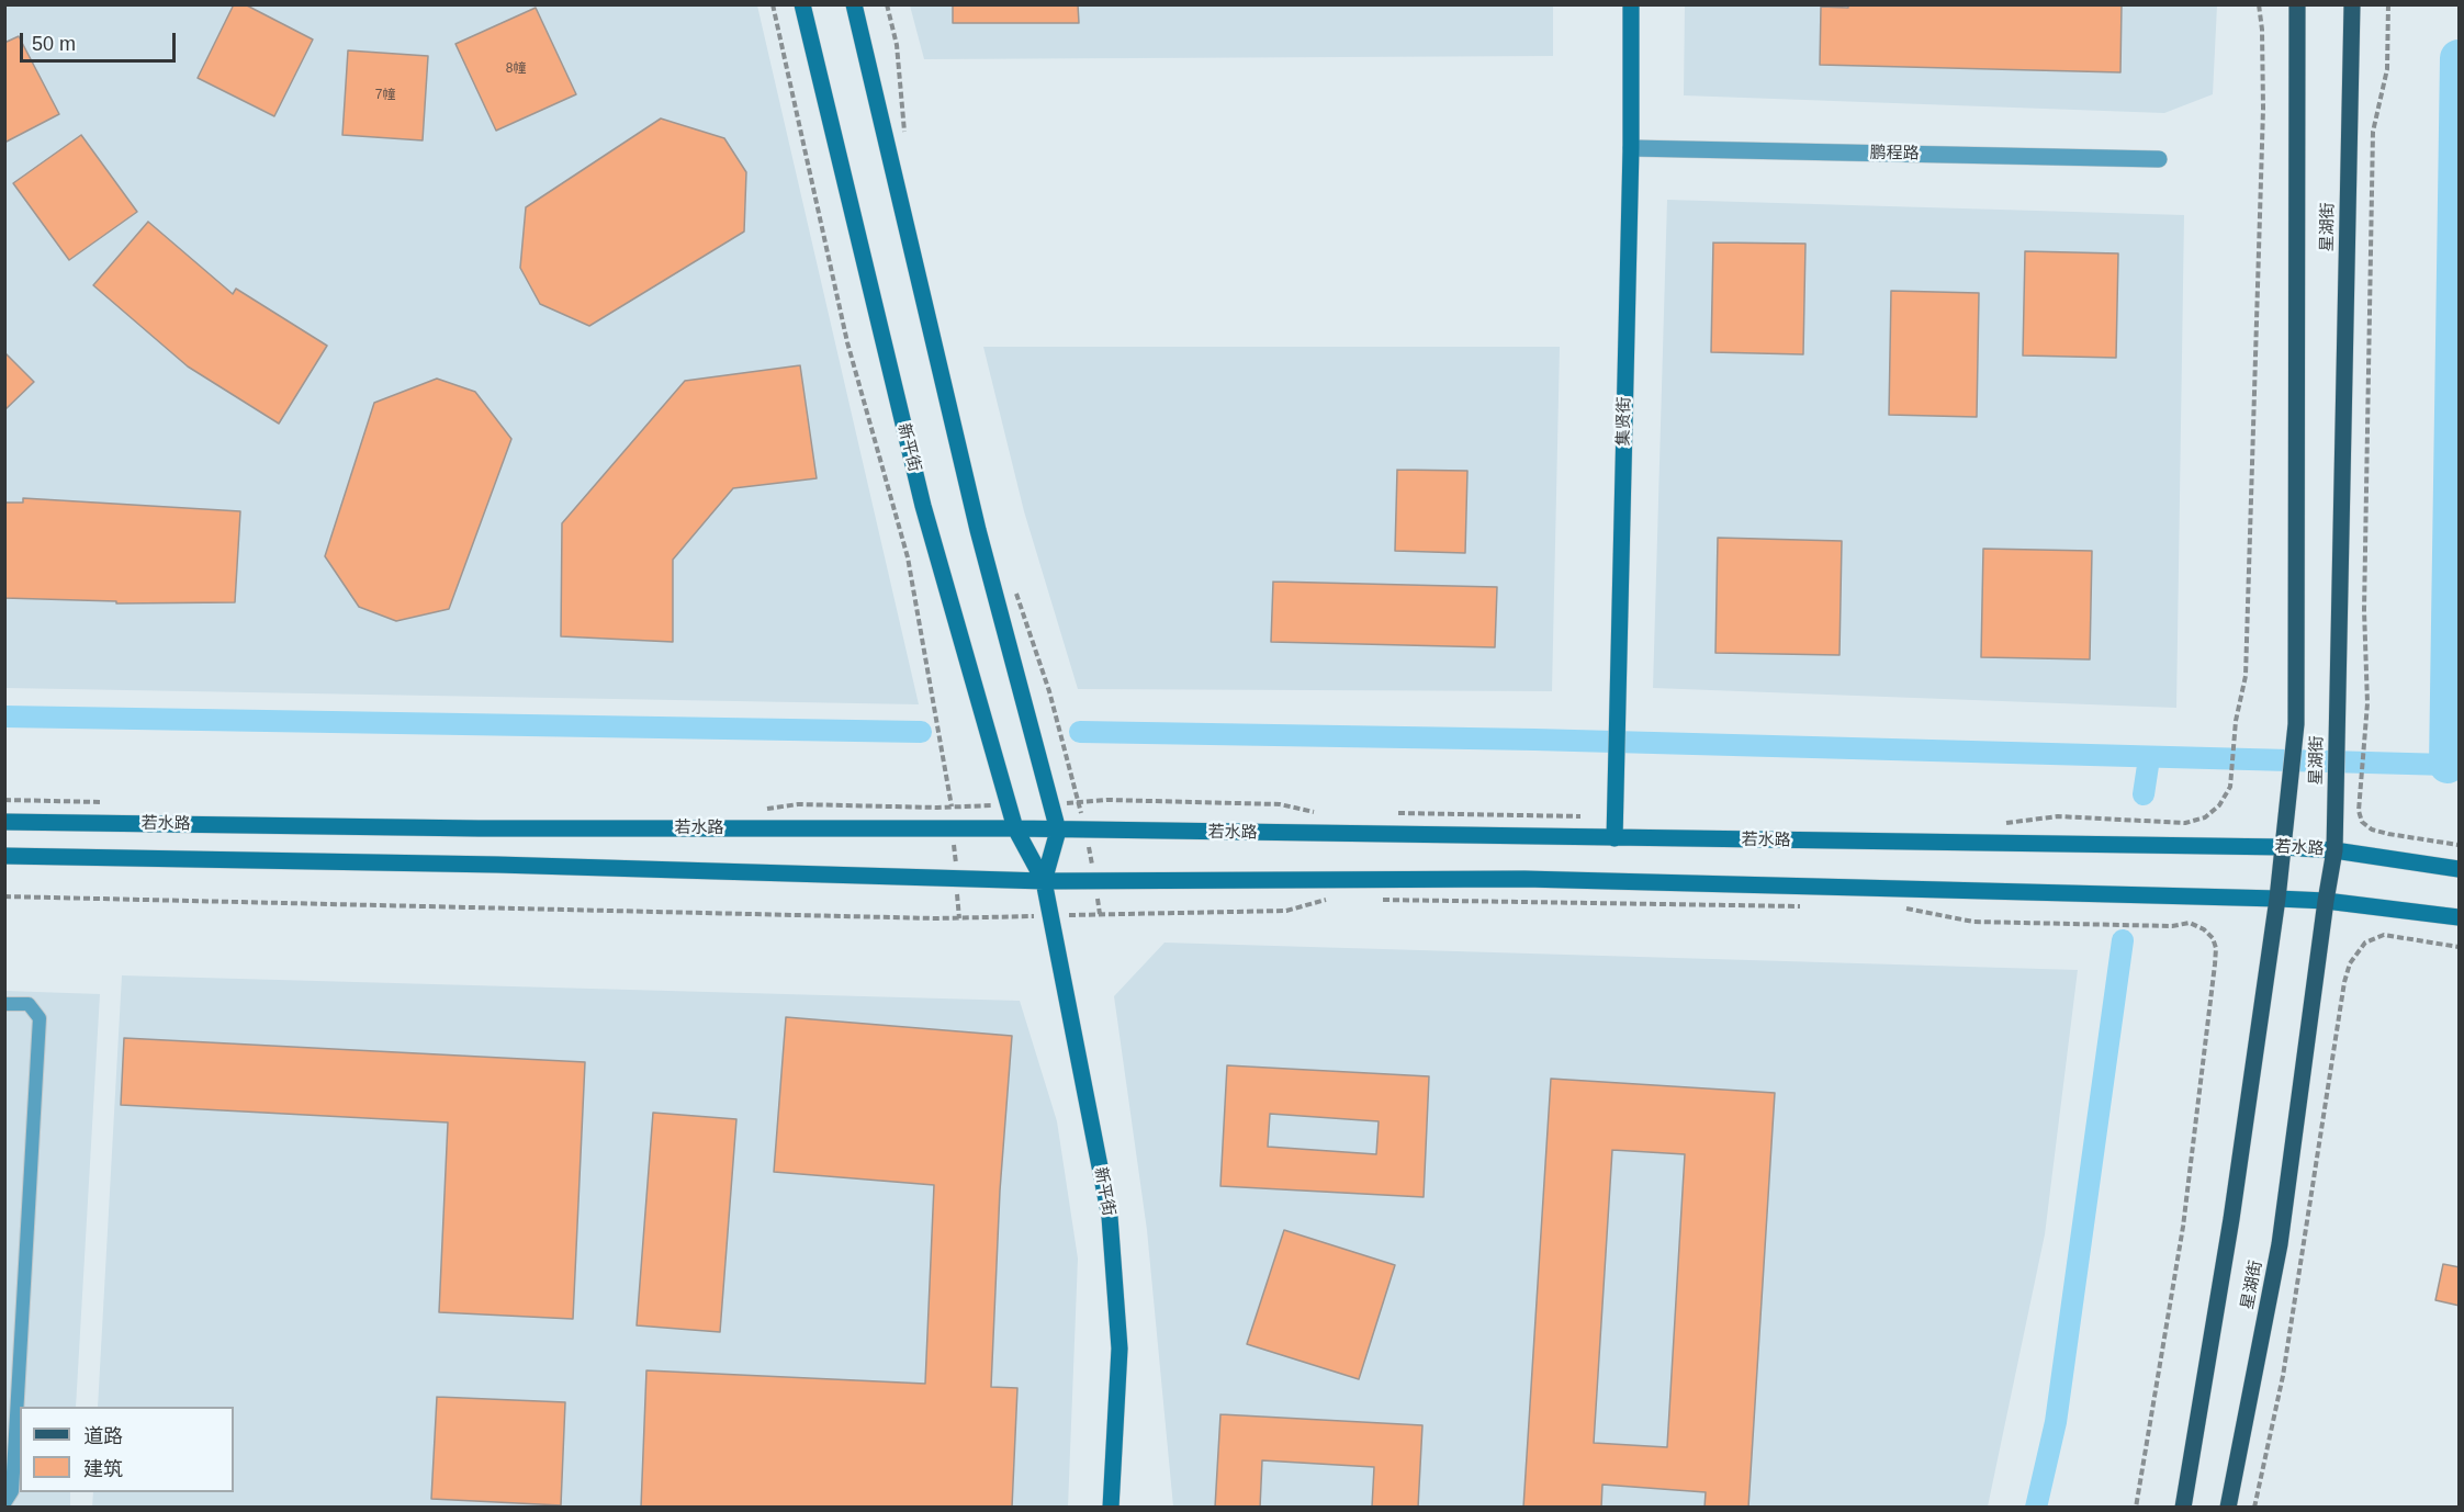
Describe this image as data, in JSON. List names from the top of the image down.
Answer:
{
  "streets": {
    "main road": [
      "星湖街",
      "集贤街",
      "新平街",
      "若水路"
    ],
    "street": ["鹏程路"]
  },
  "crossings": [
    ["鹏程路", "集贤街"],
    ["星湖街", "若水路"],
    ["集贤街", "若水路"],
    ["新平街", "若水路"]
  ],
  "house_numbers": ["8幢", "7幢"],
  "legend": ["道路", "建筑"],
  "scale_bar": "50 m"
}
